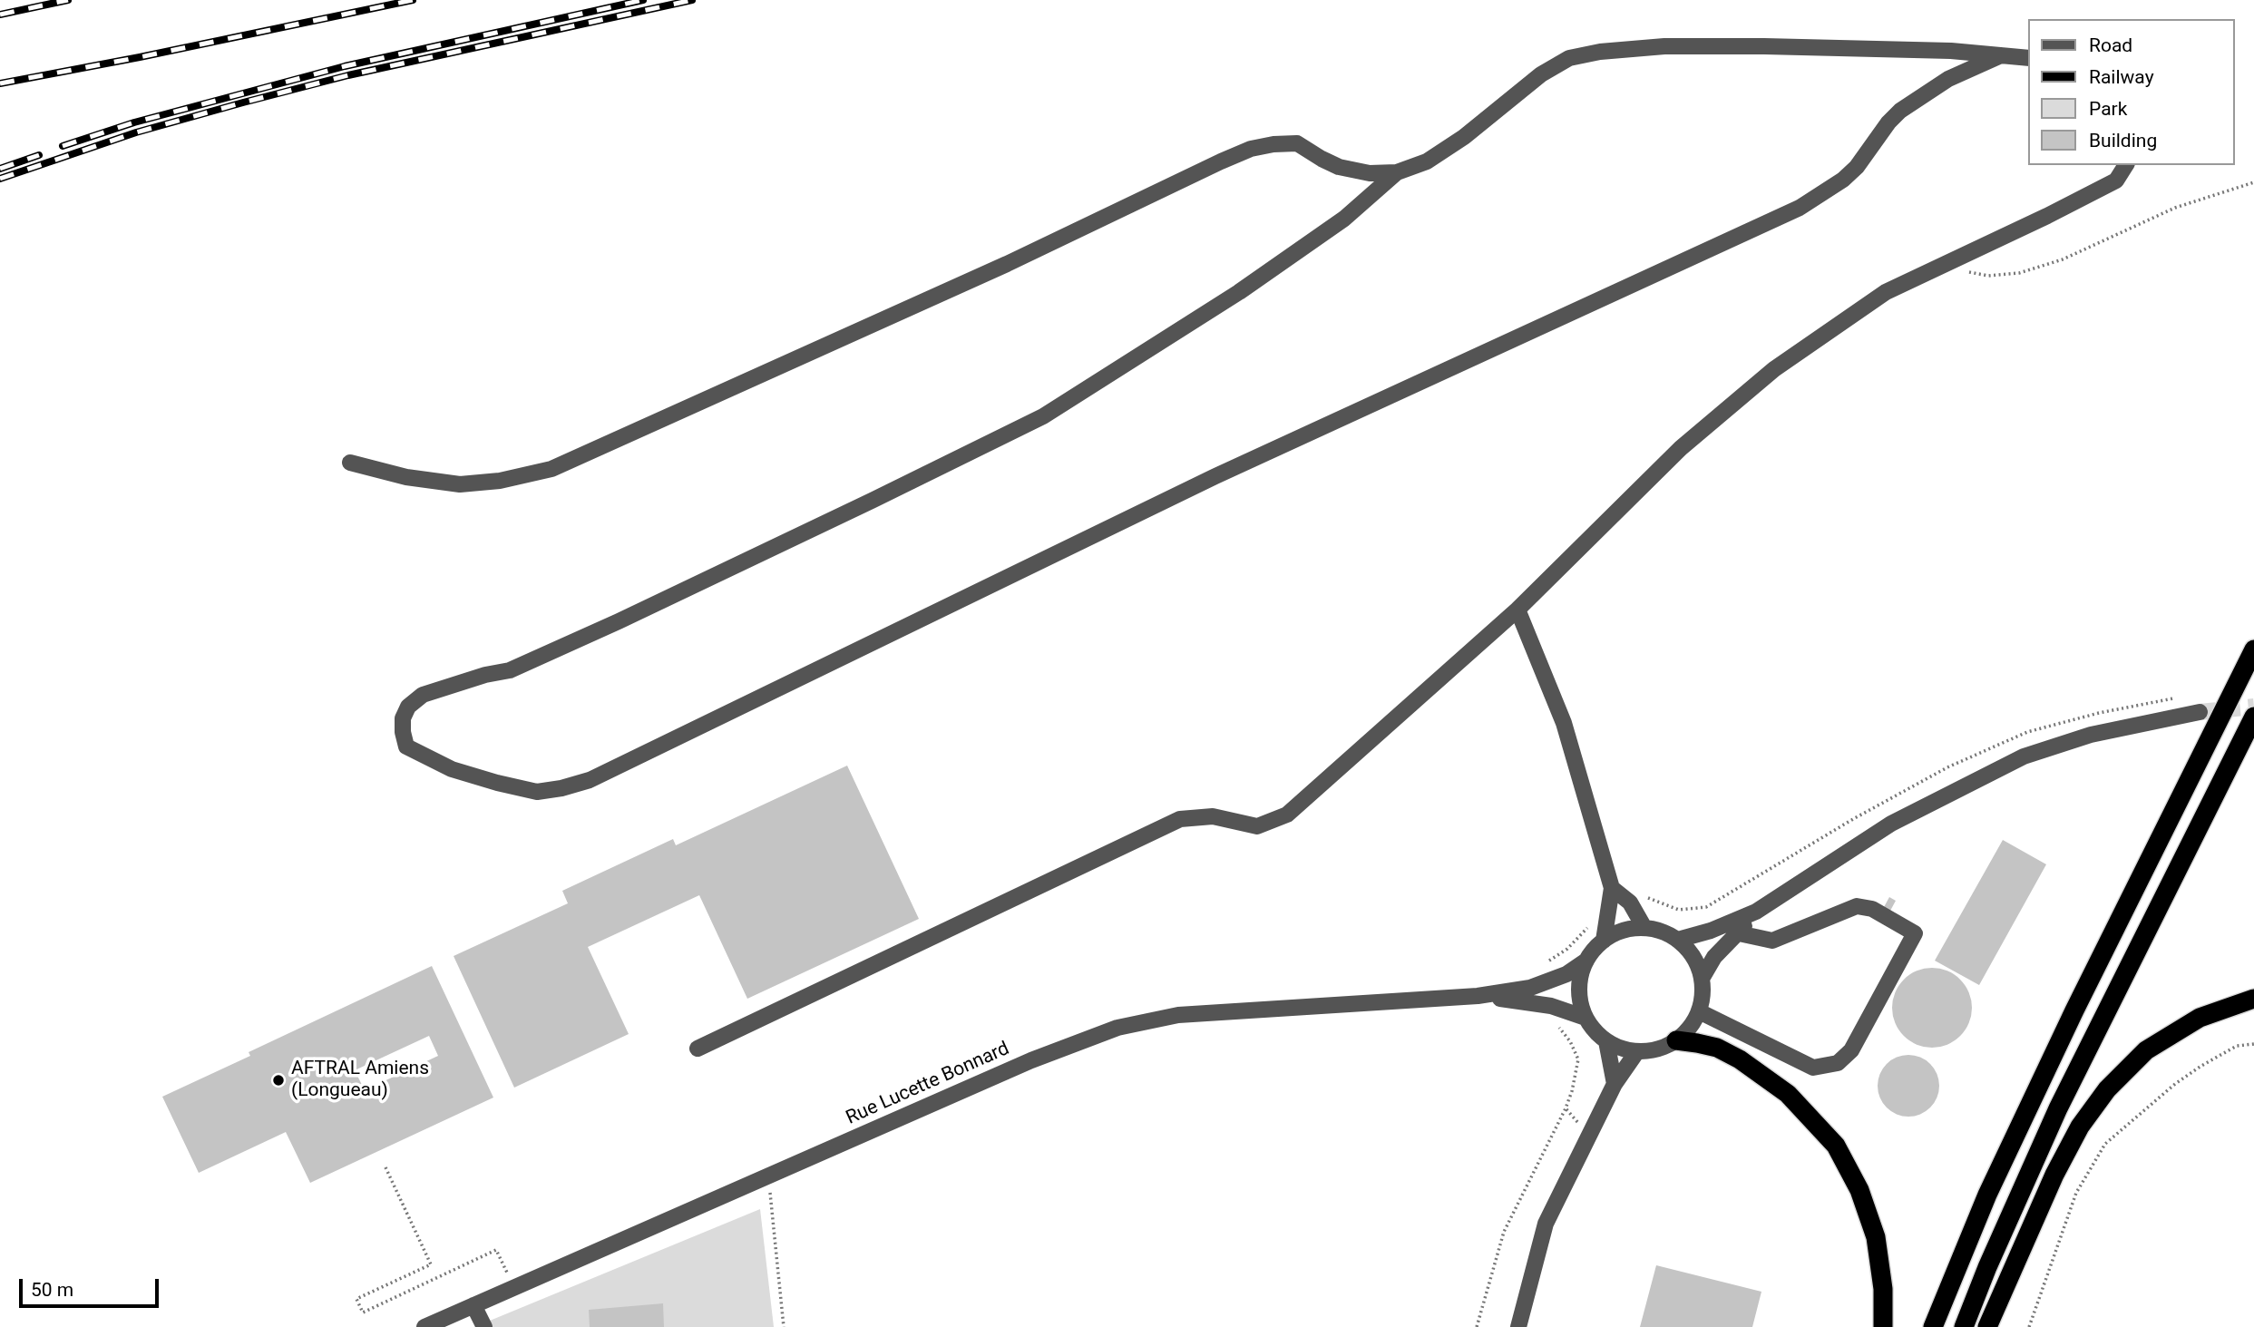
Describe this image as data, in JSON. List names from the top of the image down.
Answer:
{
  "streets": {
    "street": ["Rue Lucette Bonnard"]
  },
  "places": ["AFTRAL Amiens (Longueau)"],
  "legend": [
    "Road",
    "Railway",
    "Park",
    "Building"
  ],
  "scale_bar": "50 m"
}
